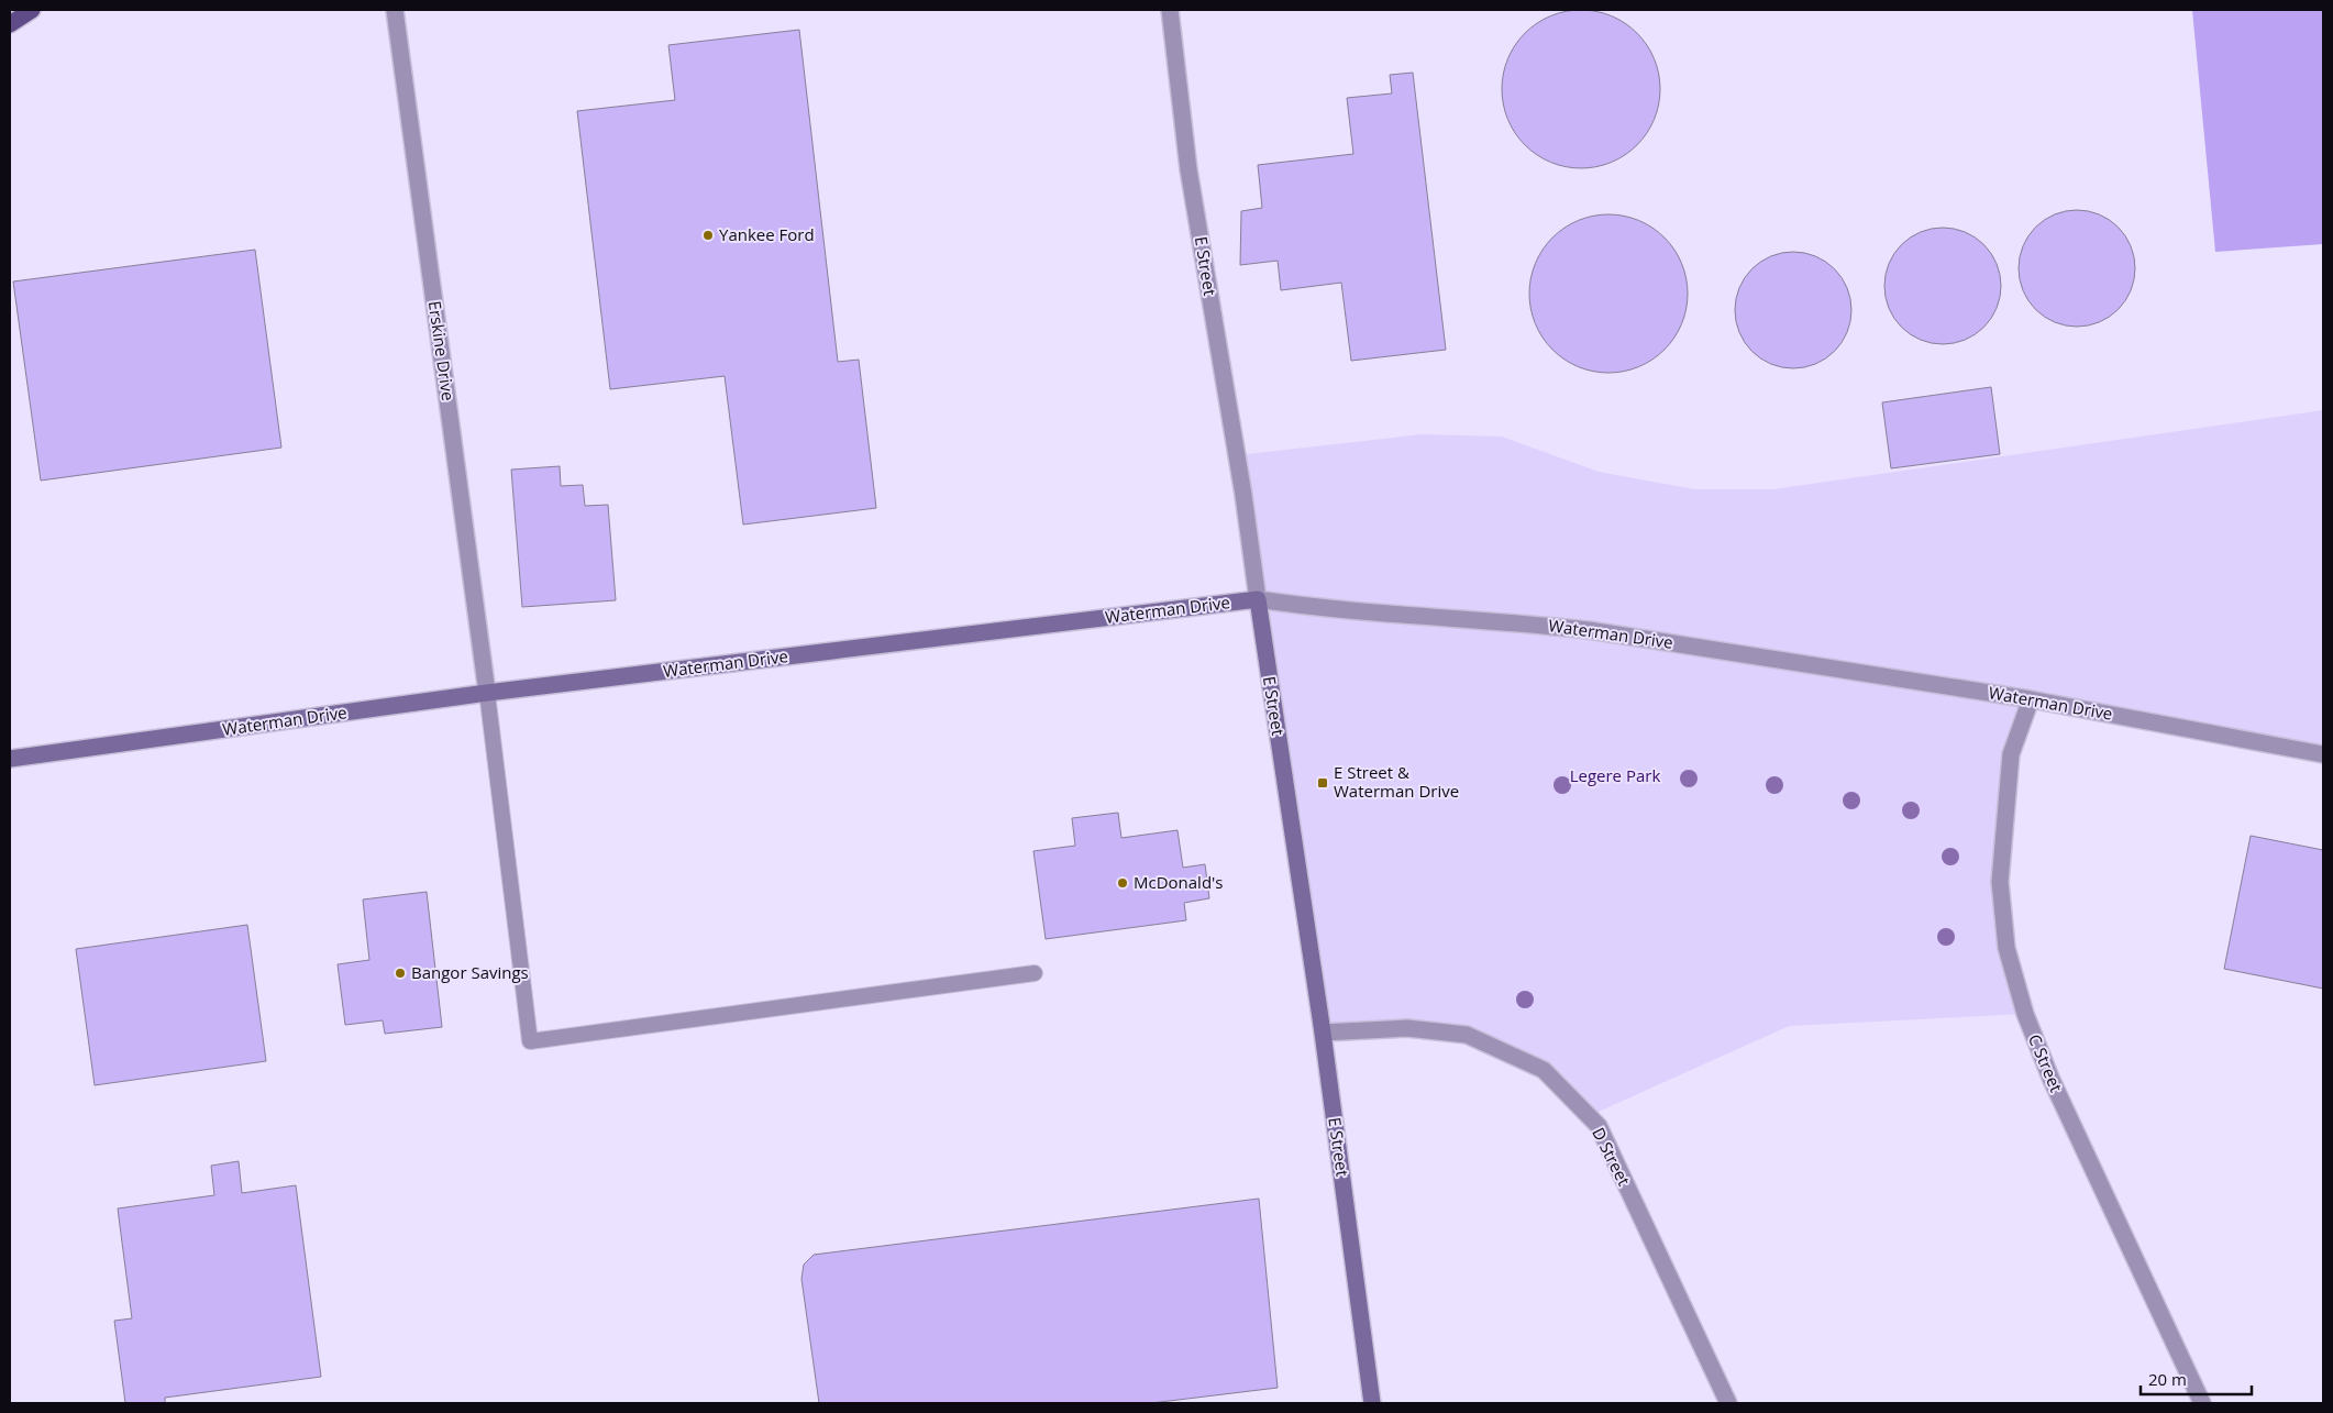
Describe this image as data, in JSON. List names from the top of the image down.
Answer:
{
  "streets": {
    "street": [
      "E Street",
      "Erskine Drive",
      "Waterman Drive",
      "C Street",
      "D Street"
    ]
  },
  "crossings": [
    ["E Street", "Waterman Drive"],
    ["E Street", "D Street"],
    ["Erskine Drive", "Waterman Drive"],
    ["Waterman Drive", "C Street"]
  ],
  "parks": ["Legere Park"],
  "places": {
    "other": ["Yankee Ford", "McDonald's", "Bangor Savings"],
    "transit": ["E Street & Waterman Drive"]
  },
  "scale_bar": "20 m"
}
